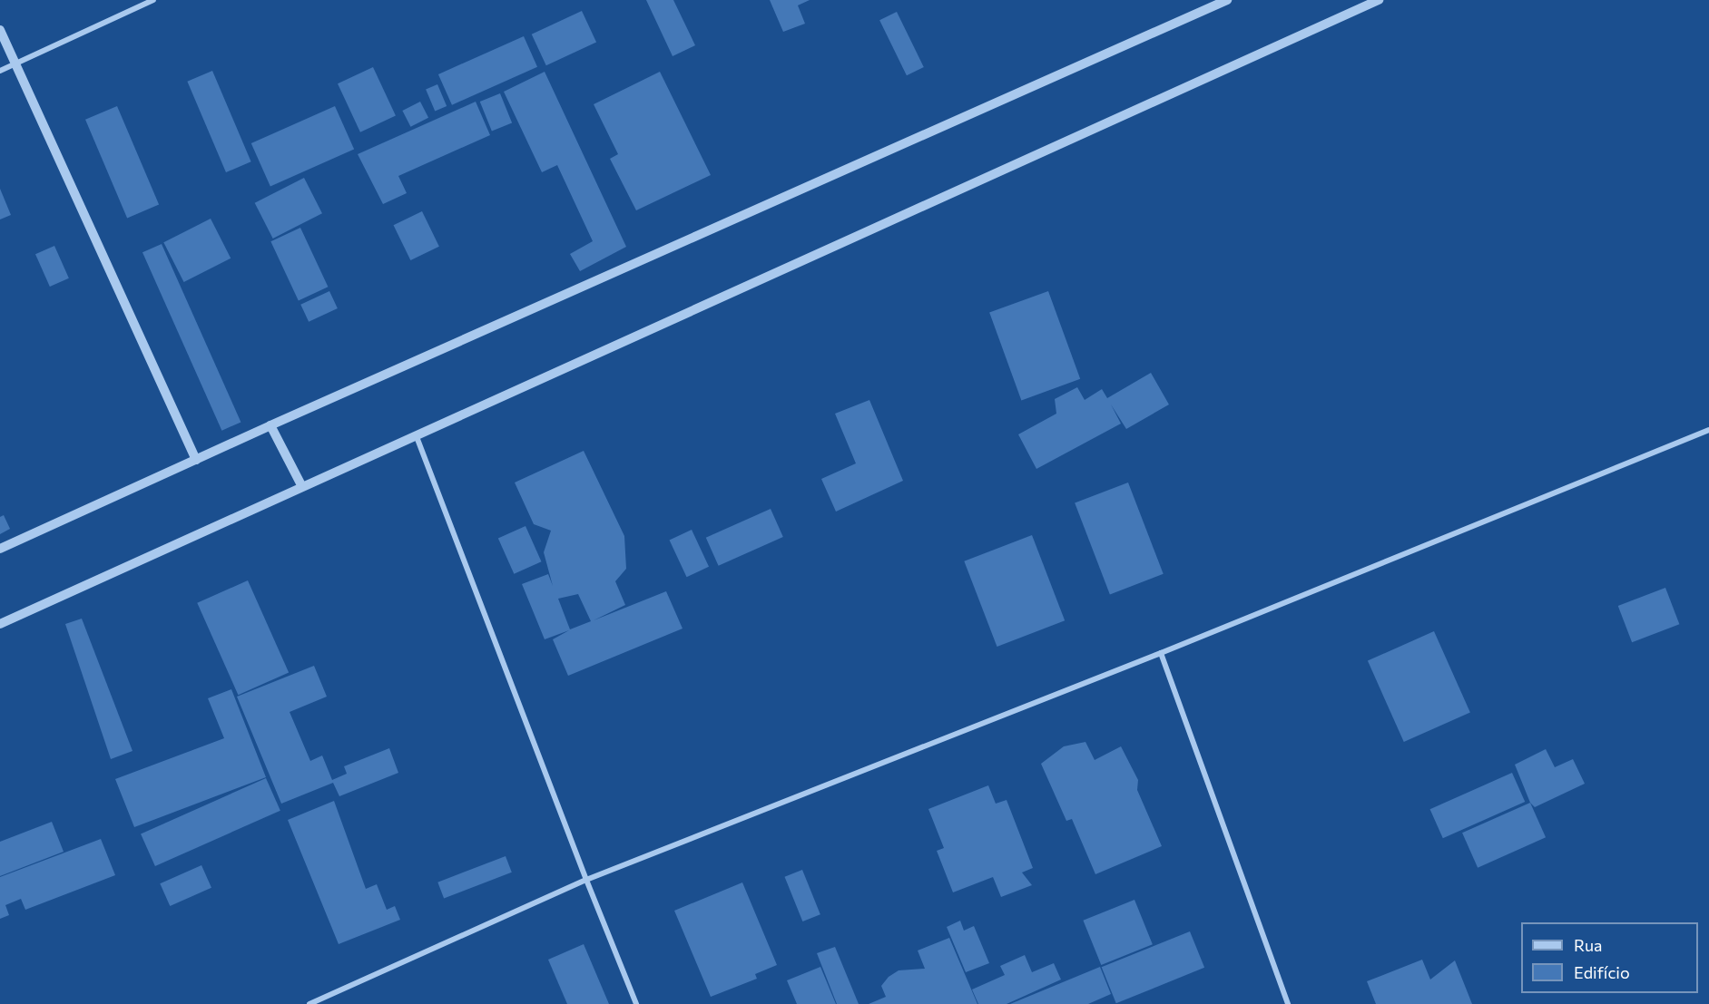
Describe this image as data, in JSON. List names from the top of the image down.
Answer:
{
  "legend": ["Rua", "Edifício"]
}
